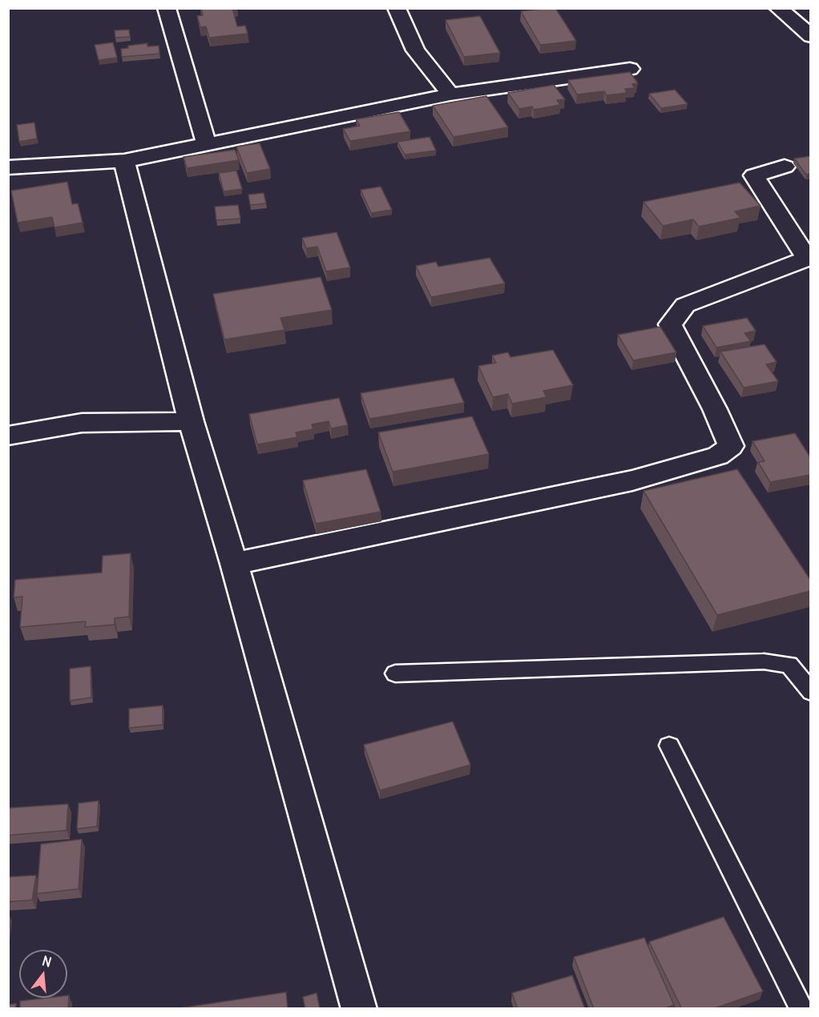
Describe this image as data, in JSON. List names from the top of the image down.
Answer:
{
  "north": "top"
}
